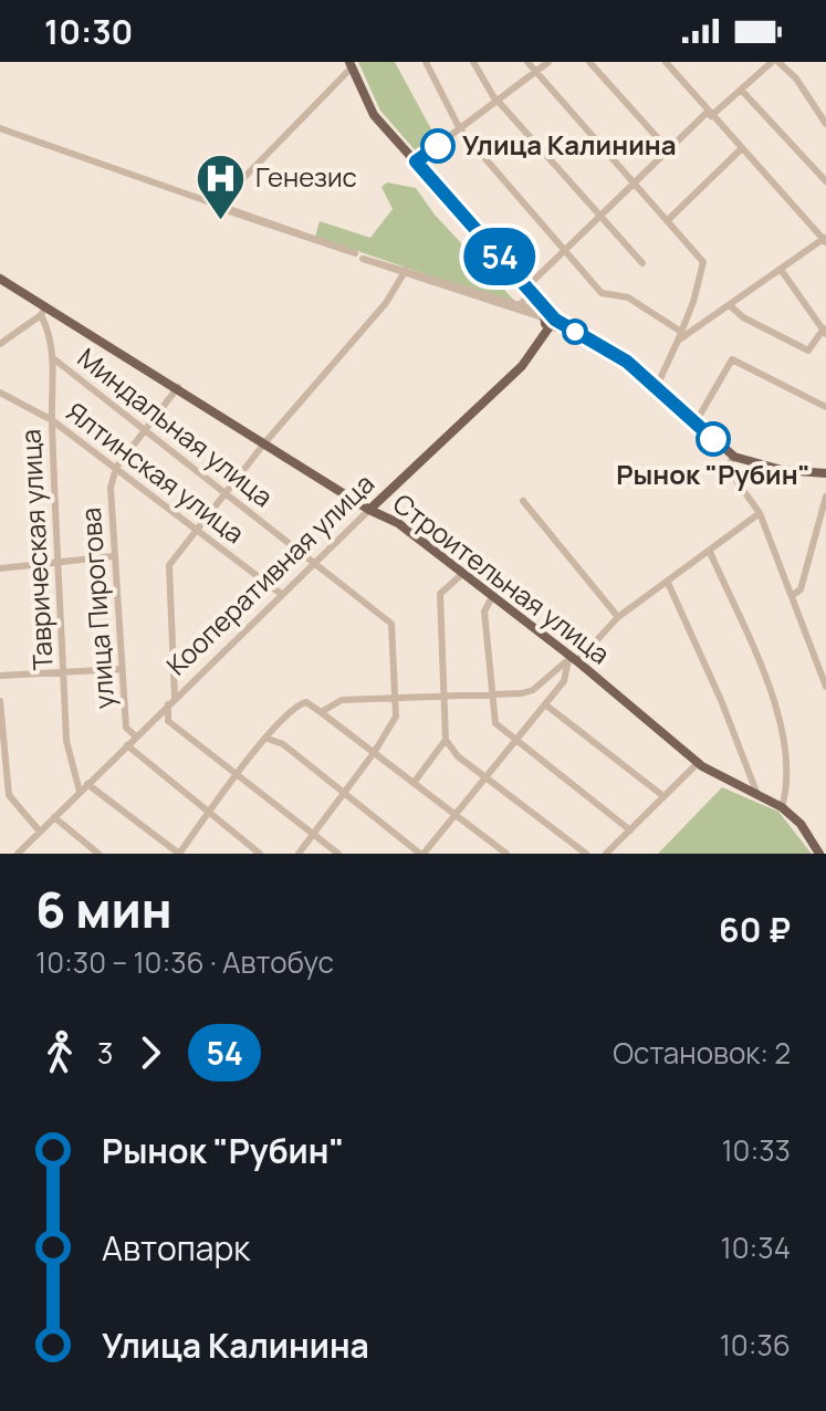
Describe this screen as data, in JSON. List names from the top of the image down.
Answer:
{
  "streets": {
    "main road": ["Кооперативная улица", "Строительная улица"],
    "street": [
      "Миндальная улица",
      "Ялтинская улица",
      "Таврическая улица",
      "улица Пирогова"
    ]
  },
  "crossings": [
    ["Миндальная улица", "Таврическая улица"],
    ["Миндальная улица", "Кооперативная улица"],
    ["Миндальная улица", "улица Пирогова"],
    ["Ялтинская улица", "Таврическая улица"],
    ["Ялтинская улица", "Кооперативная улица"],
    ["Ялтинская улица", "улица Пирогова"],
    ["Таврическая улица", "Кооперативная улица"],
    ["Таврическая улица", "Строительная улица"],
    ["Кооперативная улица", "Строительная улица"],
    ["Кооперативная улица", "улица Пирогова"],
    ["Строительная улица", "улица Пирогова"]
  ],
  "places": {
    "other": ["Улица Калинина", "Рынок \"Рубин\""],
    "hospital": ["Генезис"]
  },
  "lines": ["bus line 54"],
  "page": {
    "status": "10:30",
    "on_map": "54",
    "heading": ["6 мин", "10:30 – 10:36 · Автобус", "60 ₽"],
    "legs": ["3", "54", "Остановок: 2"],
    "list": [
      {
        "name": "Рынок \"Рубин\"",
        "value": "10:33"
      },
      {
        "name": "Автопарк",
        "value": "10:34"
      },
      {
        "name": "Улица Калинина",
        "value": "10:36"
      }
    ]
  }
}
